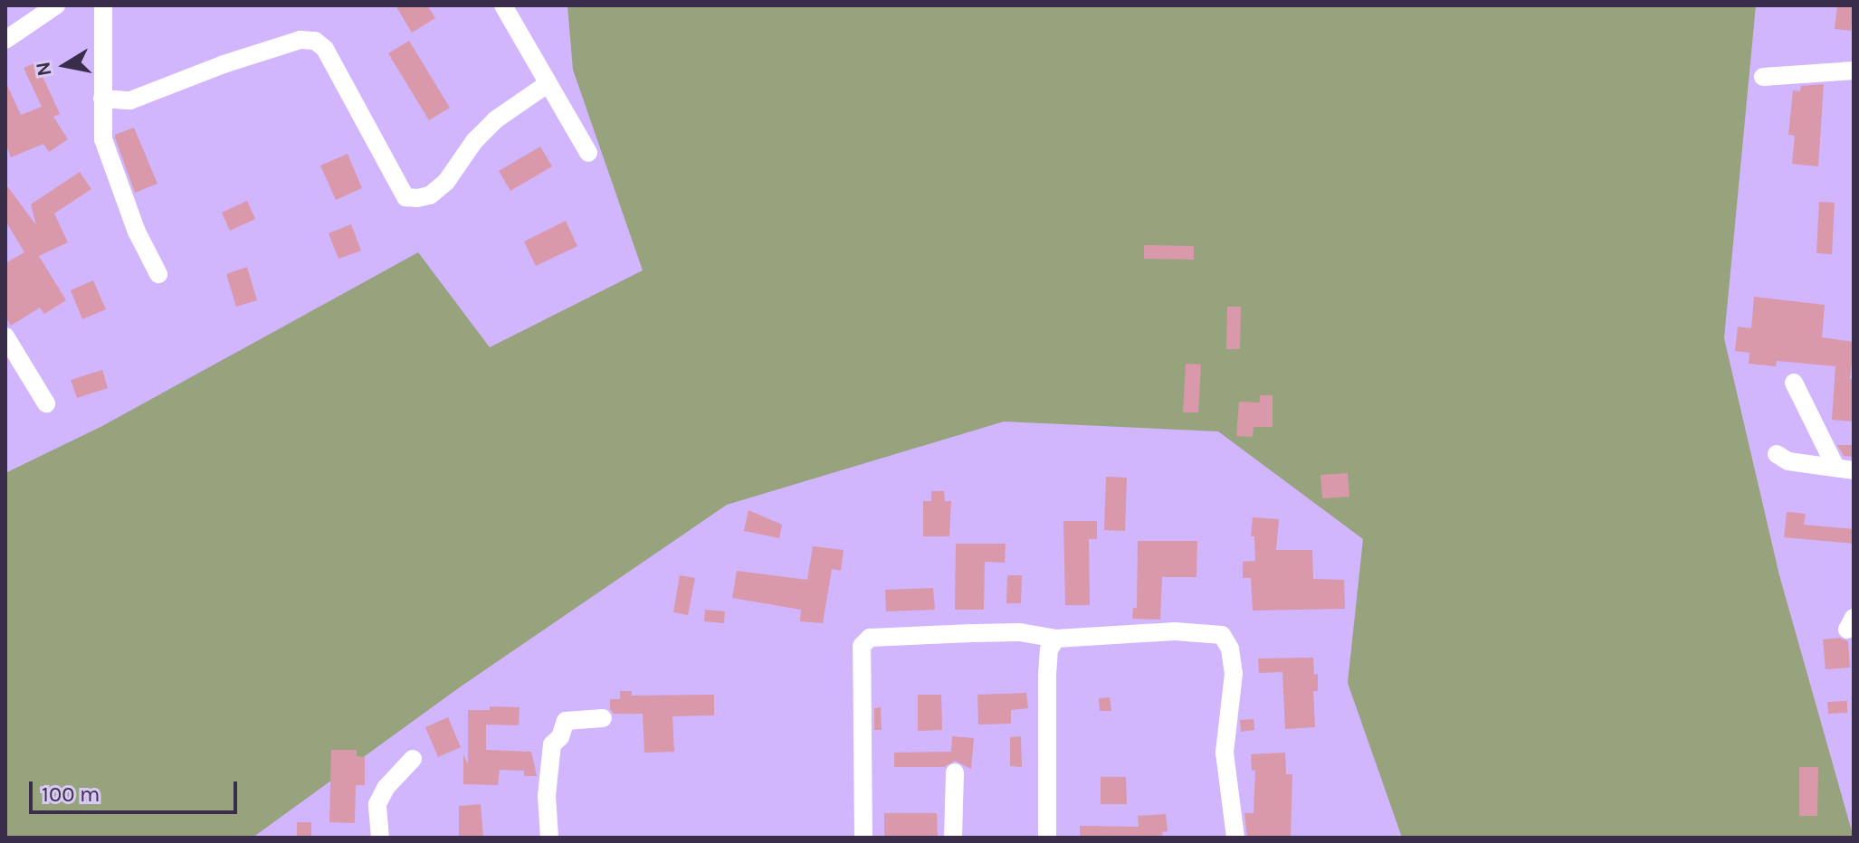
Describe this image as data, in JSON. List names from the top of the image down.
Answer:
{
  "scale_bar": "100 m",
  "north": "left"
}
